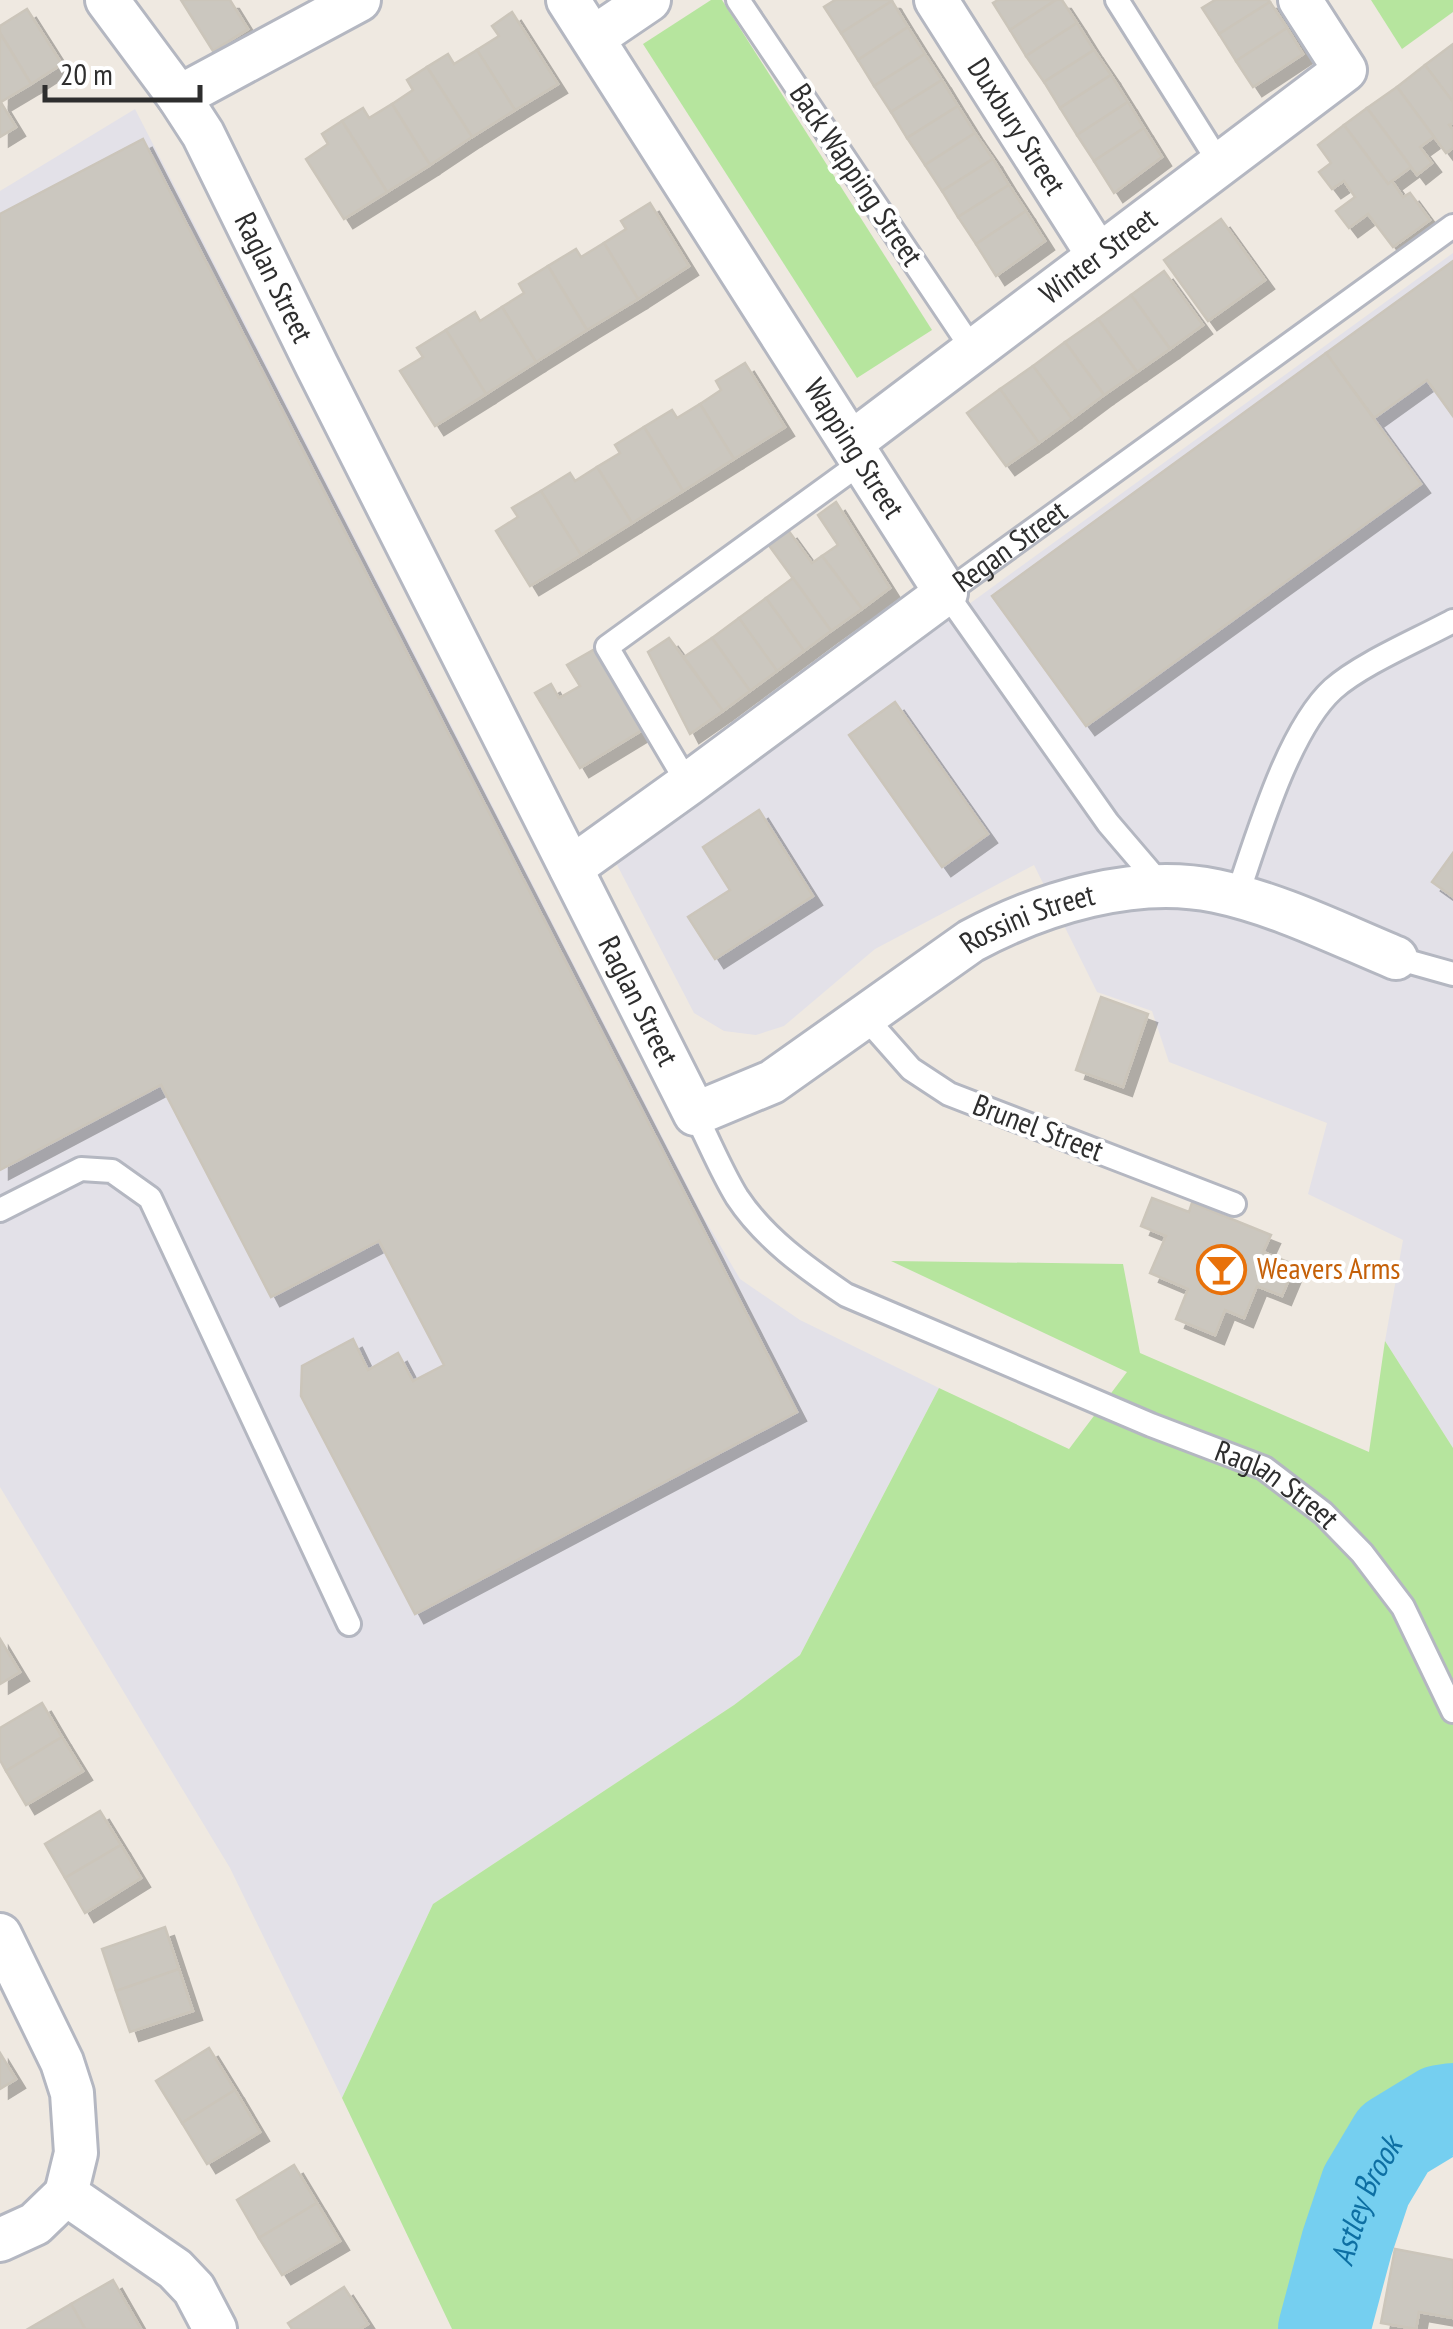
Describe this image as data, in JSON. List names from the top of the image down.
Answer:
{
  "streets": {
    "street": [
      "Duxbury Street",
      "Winter Street",
      "Raglan Street",
      "Wapping Street",
      "Regan Street",
      "Rossini Street"
    ],
    "lane": ["Back Wapping Street", "Brunel Street"]
  },
  "crossings": [
    ["Duxbury Street", "Winter Street"],
    ["Back Wapping Street", "Winter Street"],
    ["Winter Street", "Wapping Street"],
    ["Winter Street", "Regan Street"],
    ["Raglan Street", "Regan Street"],
    ["Raglan Street", "Rossini Street"],
    ["Wapping Street", "Regan Street"],
    ["Wapping Street", "Rossini Street"],
    ["Rossini Street", "Brunel Street"]
  ],
  "water": ["Astley Brook"],
  "places": {
    "bar": ["Weavers Arms"]
  },
  "scale_bar": "20 m"
}
